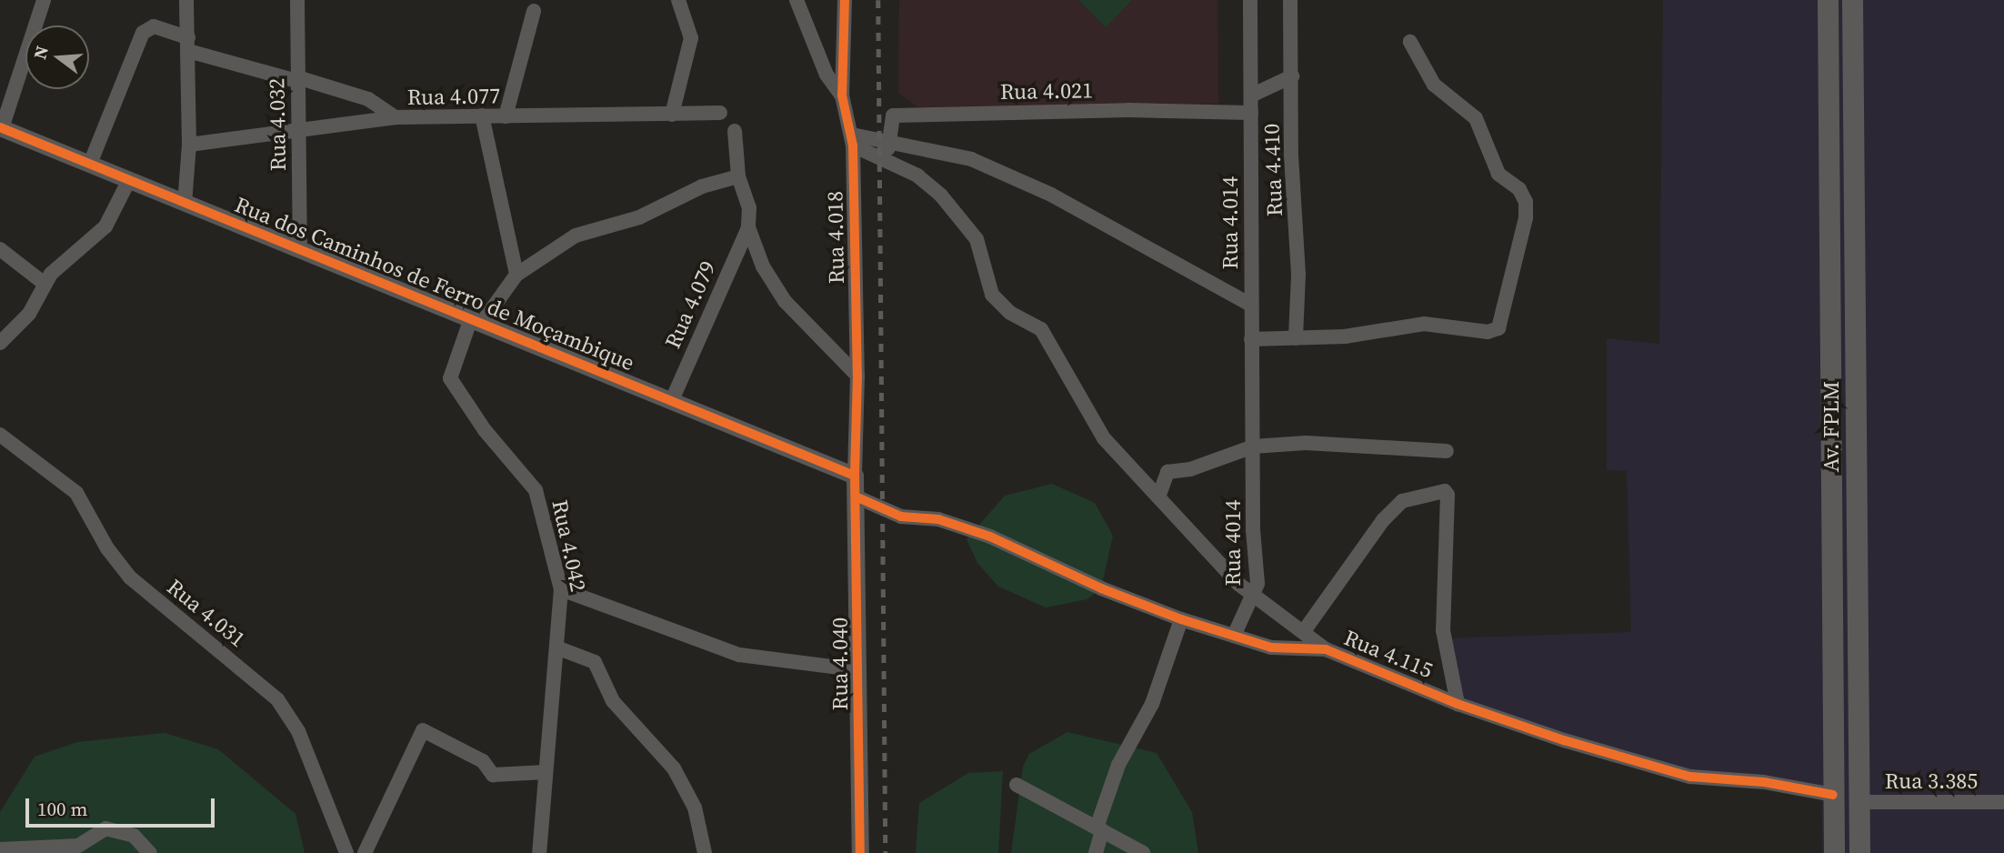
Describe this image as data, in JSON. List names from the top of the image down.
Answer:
{
  "streets": {
    "main road": ["Av. FPLM"],
    "street": [
      "Rua 4.021",
      "Rua 4.077",
      "Rua 4.032",
      "Rua 4.410",
      "Rua 4.014",
      "Rua 4.018",
      "Rua dos Caminhos de Ferro de Moçambique",
      "Rua 4.079",
      "Rua 4014",
      "Rua 4.042",
      "Rua 4.031",
      "Rua 4.115",
      "Rua 4.040",
      "Rua 3.385"
    ]
  },
  "crossings": [
    ["Rua 4.021", "Rua 4.014"],
    ["Rua 4.077", "Rua 4.032"],
    ["Rua 4.032", "Rua dos Caminhos de Ferro de Moçambique"],
    ["Rua 4.014", "Rua 4014"],
    ["Rua 4.018", "Rua dos Caminhos de Ferro de Moçambique"],
    ["Rua 4.018", "Rua 4.040"],
    ["Rua dos Caminhos de Ferro de Moçambique", "Rua 4.079"],
    ["Rua dos Caminhos de Ferro de Moçambique", "Rua 4.042"],
    ["Rua dos Caminhos de Ferro de Moçambique", "Rua 4.040"],
    ["Av. FPLM", "Rua 4.115"],
    ["Av. FPLM", "Rua 3.385"],
    ["Rua 4014", "Rua 4.115"],
    ["Rua 4.115", "Rua 4.040"]
  ],
  "scale_bar": "100 m",
  "north": "left"
}
